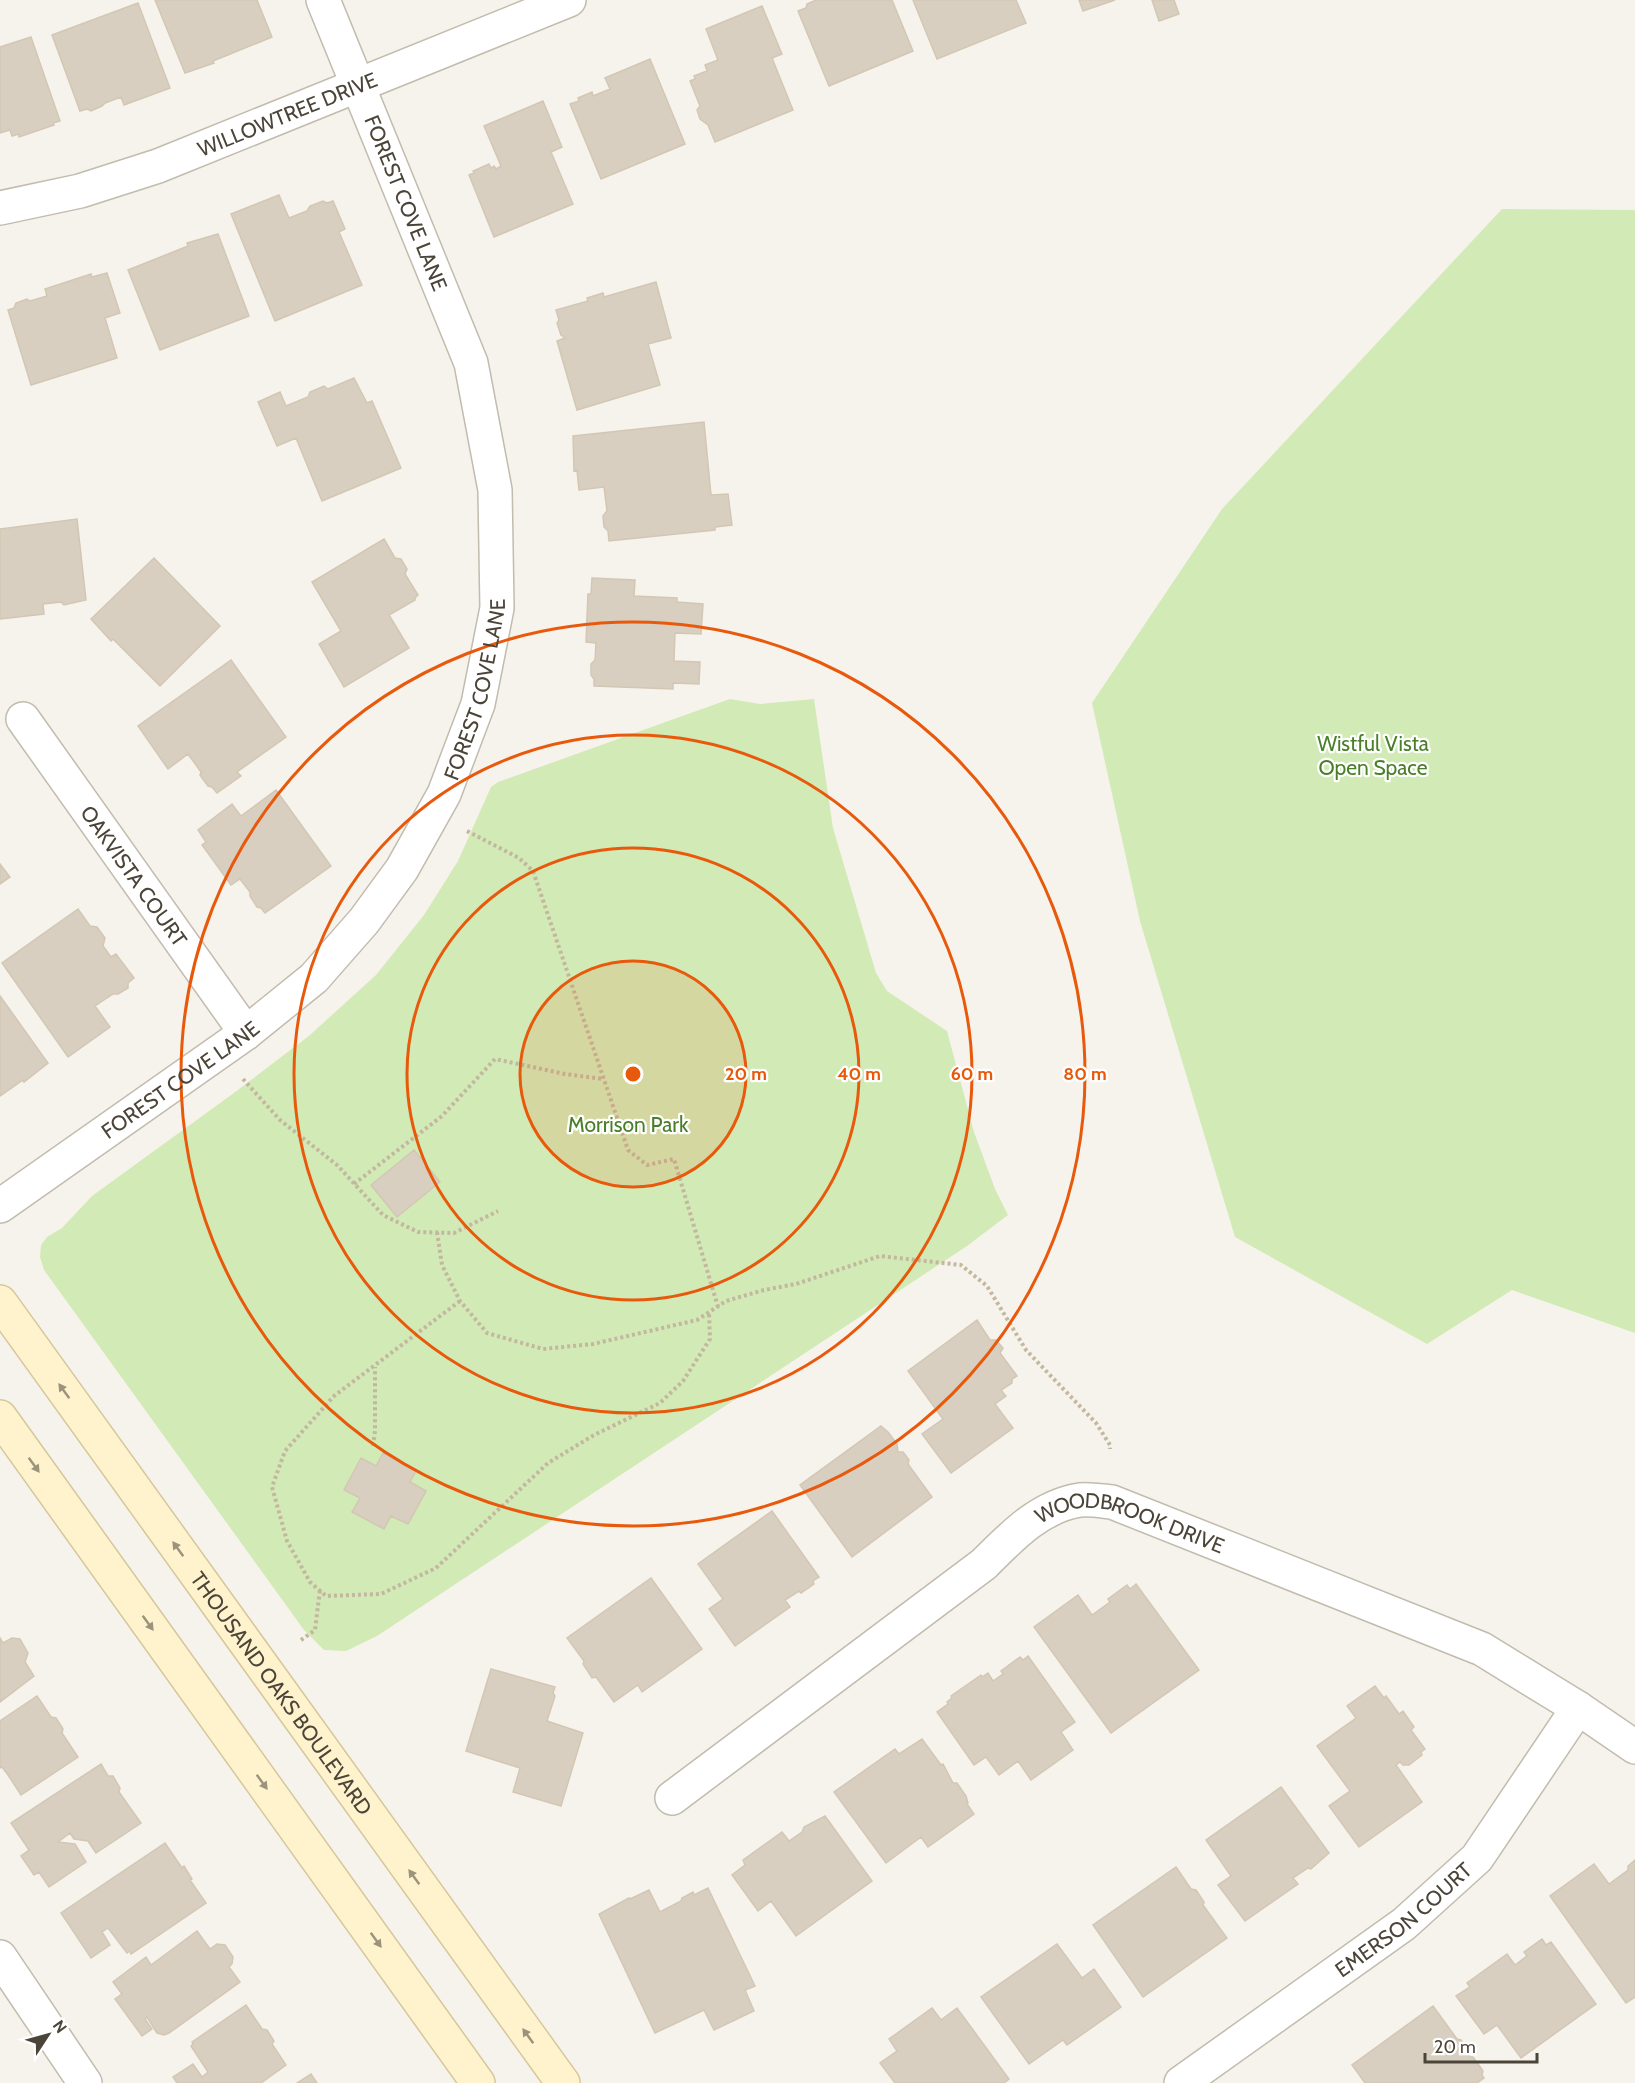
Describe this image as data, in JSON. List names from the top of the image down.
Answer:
{
  "streets": {
    "main road": ["THOUSAND OAKS BOULEVARD"],
    "street": [
      "WILLOWTREE DRIVE",
      "FOREST COVE LANE",
      "OAKVISTA COURT",
      "WOODBROOK DRIVE",
      "EMERSON COURT"
    ]
  },
  "crossings": [
    ["WILLOWTREE DRIVE", "FOREST COVE LANE"],
    ["FOREST COVE LANE", "OAKVISTA COURT"],
    ["WOODBROOK DRIVE", "EMERSON COURT"]
  ],
  "parks": ["Wistful Vista Open Space", "Morrison Park"],
  "scale_bar": "20 m",
  "north": "top right",
  "rings": [
    "20 m",
    "40 m",
    "60 m",
    "80 m"
  ]
}
